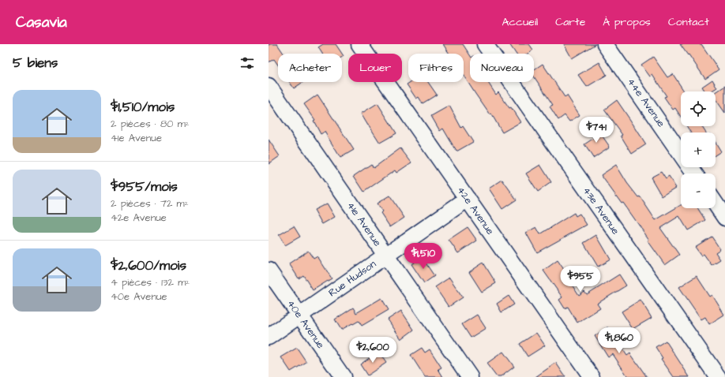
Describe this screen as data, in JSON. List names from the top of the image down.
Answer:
{
  "streets": {
    "street": [
      "44e Avenue",
      "42e Avenue",
      "43e Avenue",
      "41e Avenue",
      "Rue Hudson",
      "40e Avenue"
    ]
  },
  "crossings": [
    ["42e Avenue", "Rue Hudson"],
    ["41e Avenue", "Rue Hudson"],
    ["Rue Hudson", "40e Avenue"]
  ],
  "page": {
    "header": "Casavia",
    "nav": [
      "Accueil",
      "Carte",
      "À propos",
      "Contact"
    ],
    "heading": "5 biens",
    "chip": [
      "Acheter",
      "Louer",
      "Filtres",
      "Nouveau"
    ],
    "list": [
      {
        "name": "$1,510/mois",
        "note": "2 pièces · 80 m² · 41e Avenue"
      },
      {
        "name": "$955/mois",
        "note": "2 pièces · 72 m² · 42e Avenue"
      },
      {
        "name": "$2,600/mois",
        "note": "4 pièces · 132 m² · 40e Avenue"
      }
    ],
    "map_buttons": ["+", "−"],
    "price": [
      "$741",
      "$1,510",
      "$955",
      "$1,860",
      "$2,600"
    ]
  }
}
